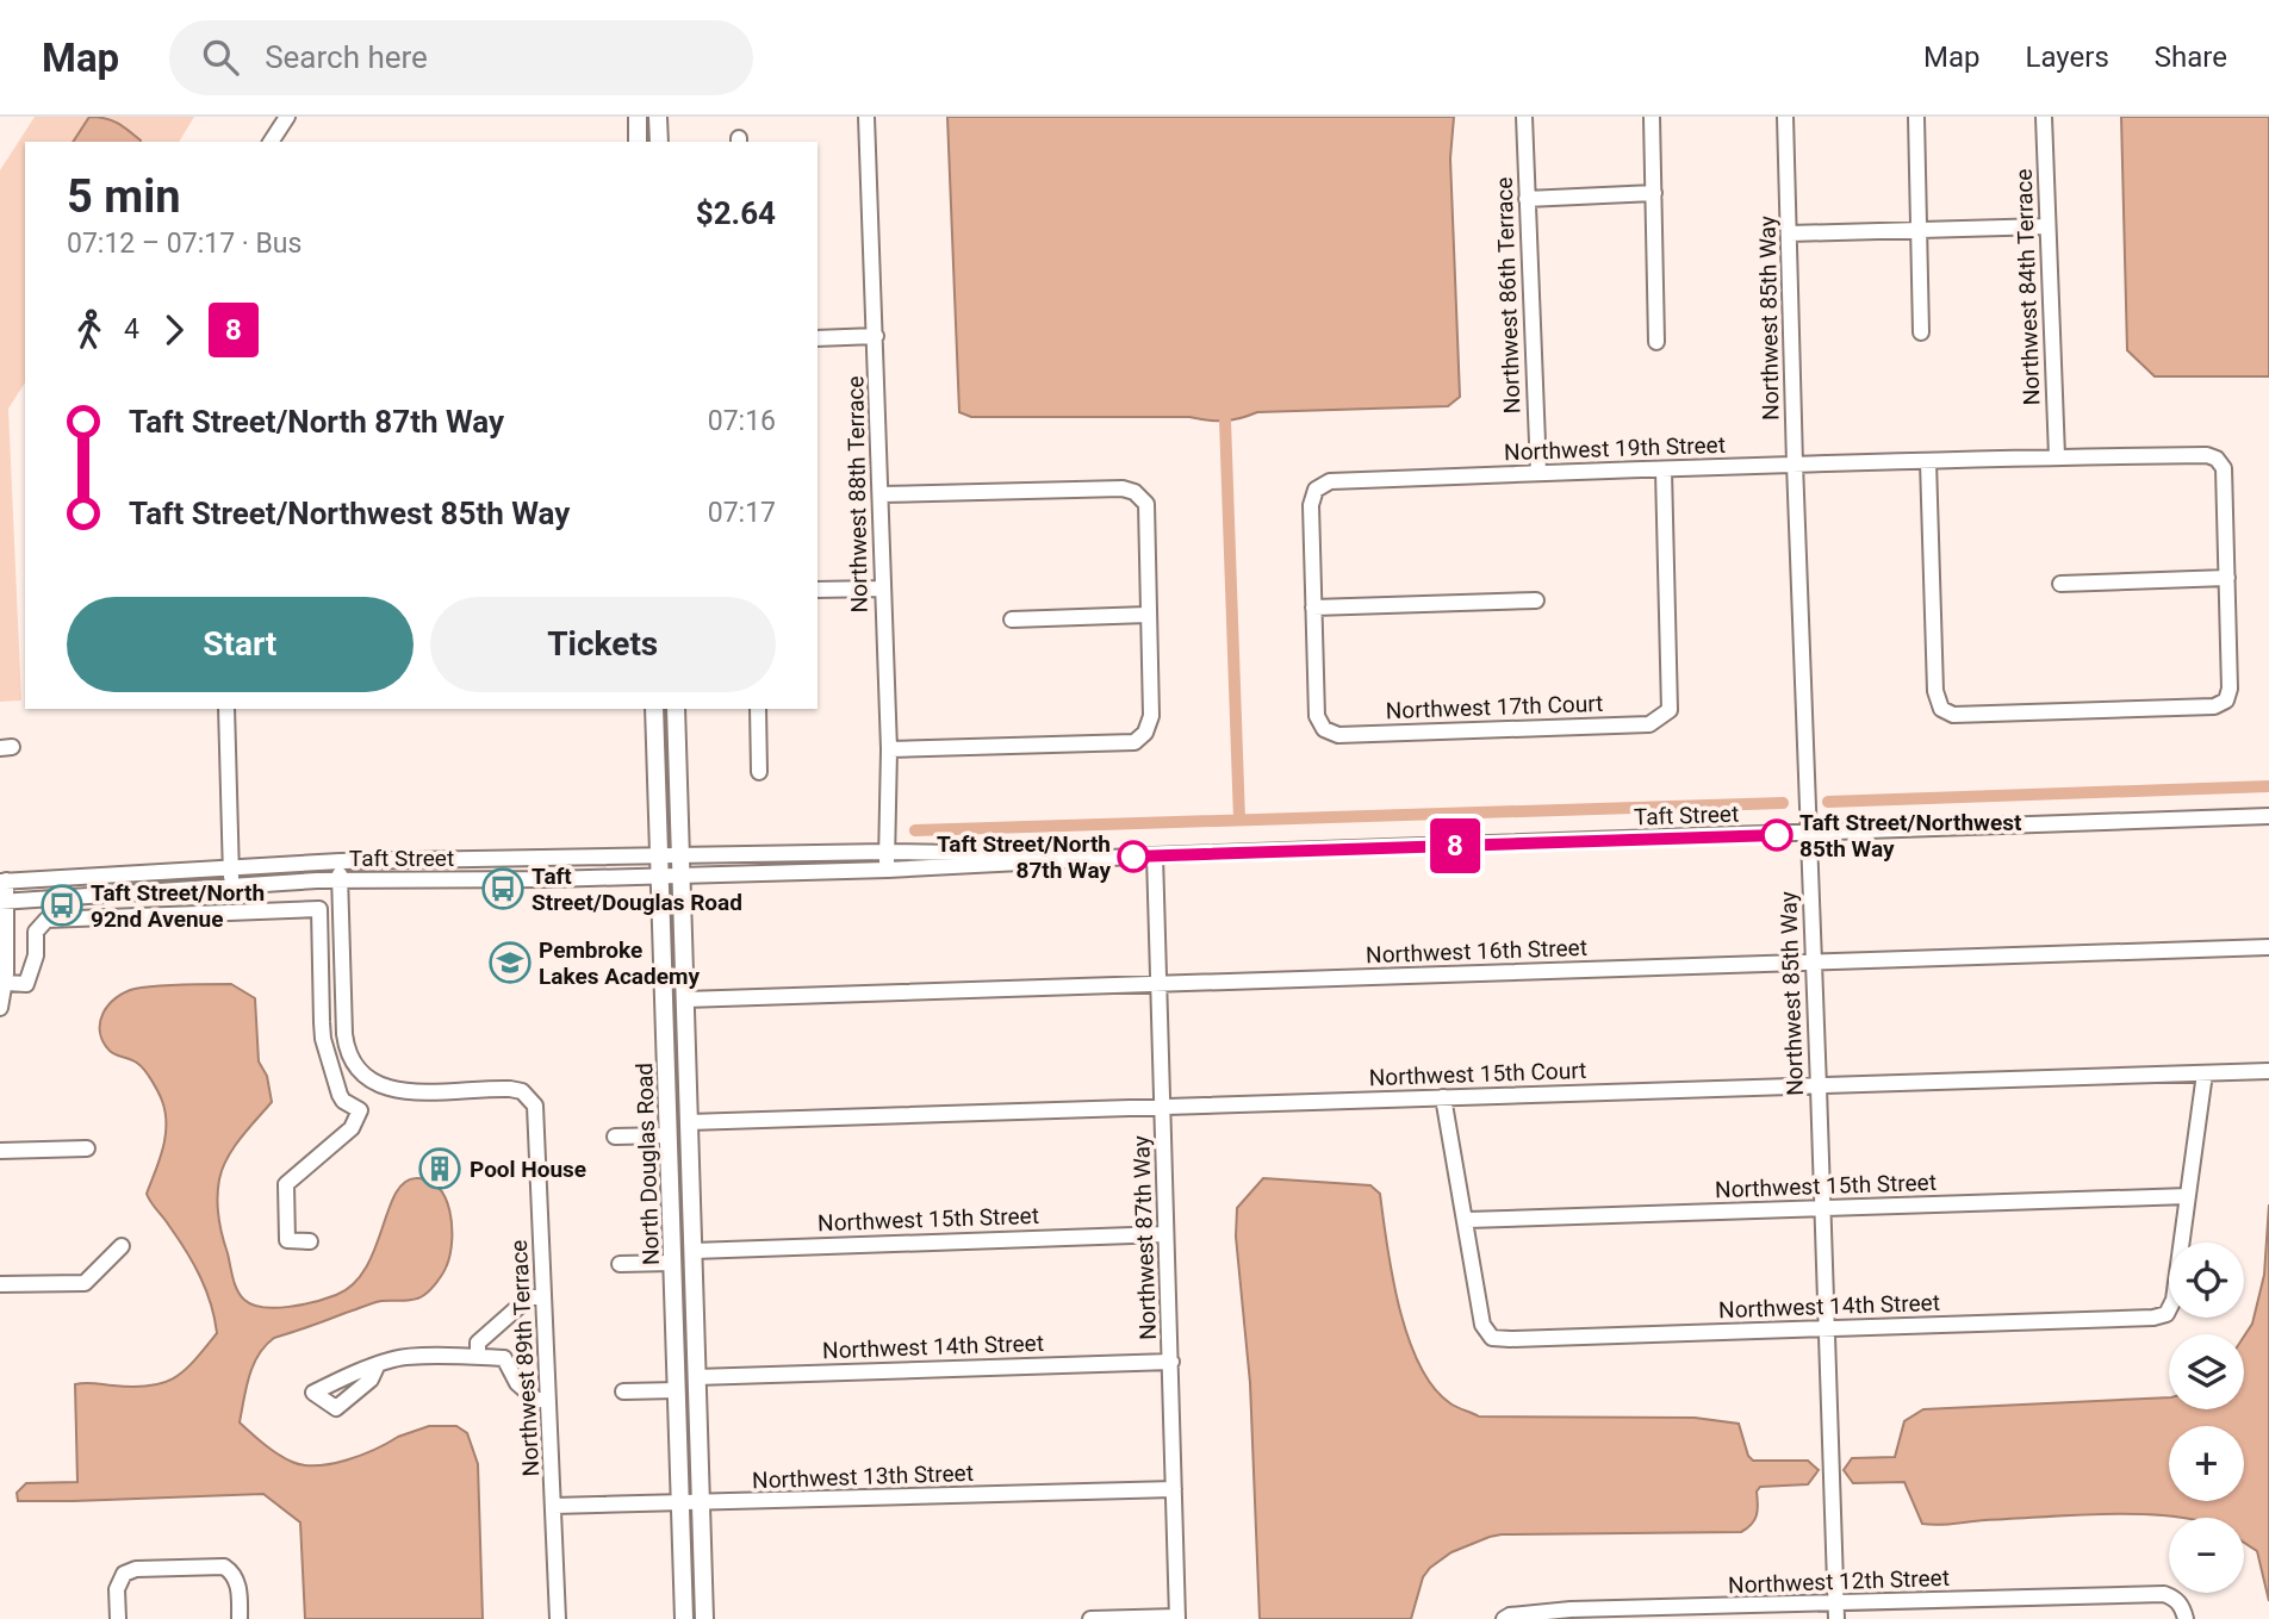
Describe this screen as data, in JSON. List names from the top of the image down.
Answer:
{
  "streets": {
    "main road": ["North Douglas Road"],
    "street": [
      "Northwest 84th Terrace",
      "Northwest 86th Terrace",
      "Northwest 85th Way",
      "Northwest 19th Street",
      "Northwest 88th Terrace",
      "Northwest 17th Court",
      "Taft Street",
      "Northwest 16th Street",
      "Northwest 15th Court",
      "Northwest 15th Street",
      "Northwest 87th Way",
      "Northwest 14th Street",
      "Northwest 89th Terrace",
      "Northwest 13th Street",
      "Northwest 12th Street"
    ]
  },
  "crossings": [
    ["Northwest 84th Terrace", "Northwest 19th Street"],
    ["Northwest 86th Terrace", "Northwest 19th Street"],
    ["Northwest 85th Way", "Northwest 19th Street"],
    ["Northwest 85th Way", "Taft Street"],
    ["Northwest 85th Way", "Northwest 16th Street"],
    ["Northwest 85th Way", "Northwest 15th Court"],
    ["Northwest 85th Way", "Northwest 15th Street"],
    ["Northwest 85th Way", "Northwest 14th Street"],
    ["Northwest 85th Way", "Northwest 12th Street"],
    ["Northwest 19th Street", "Northwest 17th Court"],
    ["Northwest 88th Terrace", "Taft Street"],
    ["Taft Street", "North Douglas Road"],
    ["Taft Street", "Northwest 87th Way"],
    ["Northwest 16th Street", "North Douglas Road"],
    ["Northwest 16th Street", "Northwest 87th Way"],
    ["Northwest 15th Court", "North Douglas Road"],
    ["Northwest 15th Court", "Northwest 87th Way"],
    ["North Douglas Road", "Northwest 15th Street"],
    ["North Douglas Road", "Northwest 14th Street"],
    ["North Douglas Road", "Northwest 13th Street"],
    ["Northwest 15th Street", "Northwest 87th Way"],
    ["Northwest 15th Street", "Northwest 14th Street"],
    ["Northwest 87th Way", "Northwest 14th Street"],
    ["Northwest 87th Way", "Northwest 13th Street"],
    ["Northwest 89th Terrace", "Northwest 13th Street"]
  ],
  "places": {
    "other": ["Taft Street/Northwest 85th Way", "Taft Street/North 87th Way"],
    "bus stop": ["Taft Street/Douglas Road", "Taft Street/North 92nd Avenue"],
    "school or university": ["Pembroke Lakes Academy"],
    "building": ["Pool House"]
  },
  "lines": ["bus line 8"],
  "page": {
    "header": "Map",
    "search": "Search here",
    "nav": ["Map", "Layers", "Share"],
    "on_map": "8",
    "heading": ["5 min", "07:12 – 07:17 · Bus", "$2.64"],
    "legs": ["4", "8"],
    "list": [
      {
        "name": "Taft Street/North 87th Way",
        "value": "07:16"
      },
      {
        "name": "Taft Street/Northwest 85th Way",
        "value": "07:17"
      }
    ],
    "buttons": ["Start", "Tickets"],
    "map_buttons": ["+", "−"]
  }
}
